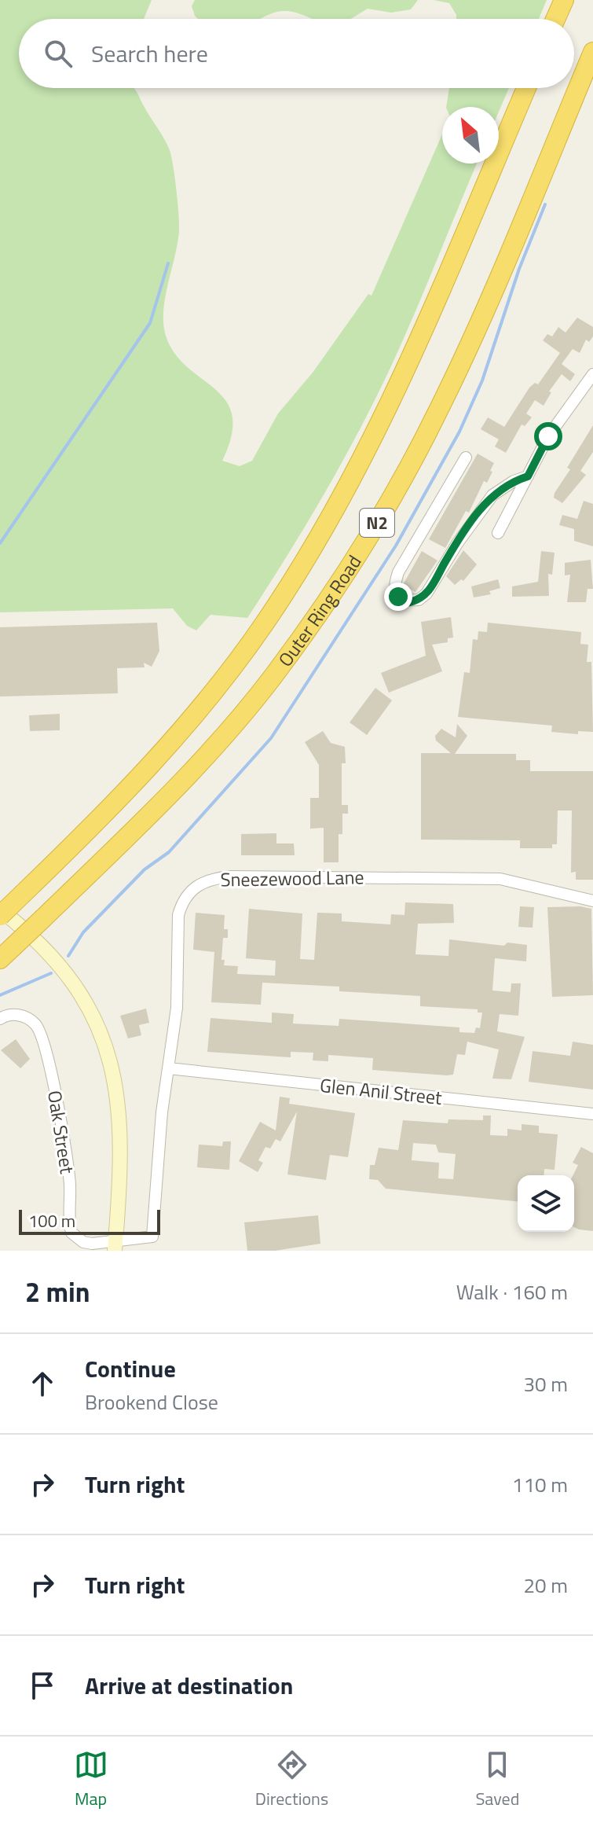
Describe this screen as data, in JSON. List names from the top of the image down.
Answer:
{
  "streets": {
    "highway": ["N2", "Outer Ring Road"],
    "street": ["Sneezewood Lane", "Glen Anil Street", "Oak Street"]
  },
  "crossings": [
    ["Sneezewood Lane", "Glen Anil Street"],
    ["Sneezewood Lane", "Oak Street"]
  ],
  "scale_bar": "100 m",
  "north": "top left",
  "page": {
    "search": "Search here",
    "scale": "100 m",
    "heading": ["2 min", "Walk · 160 m"],
    "list": [
      ["Continue", "Brookend Close", "30 m"],
      ["Turn right", "110 m"],
      ["Turn right", "20 m"],
      "Arrive at destination"
    ],
    "nav": ["Map", "Directions", "Saved"]
  }
}
